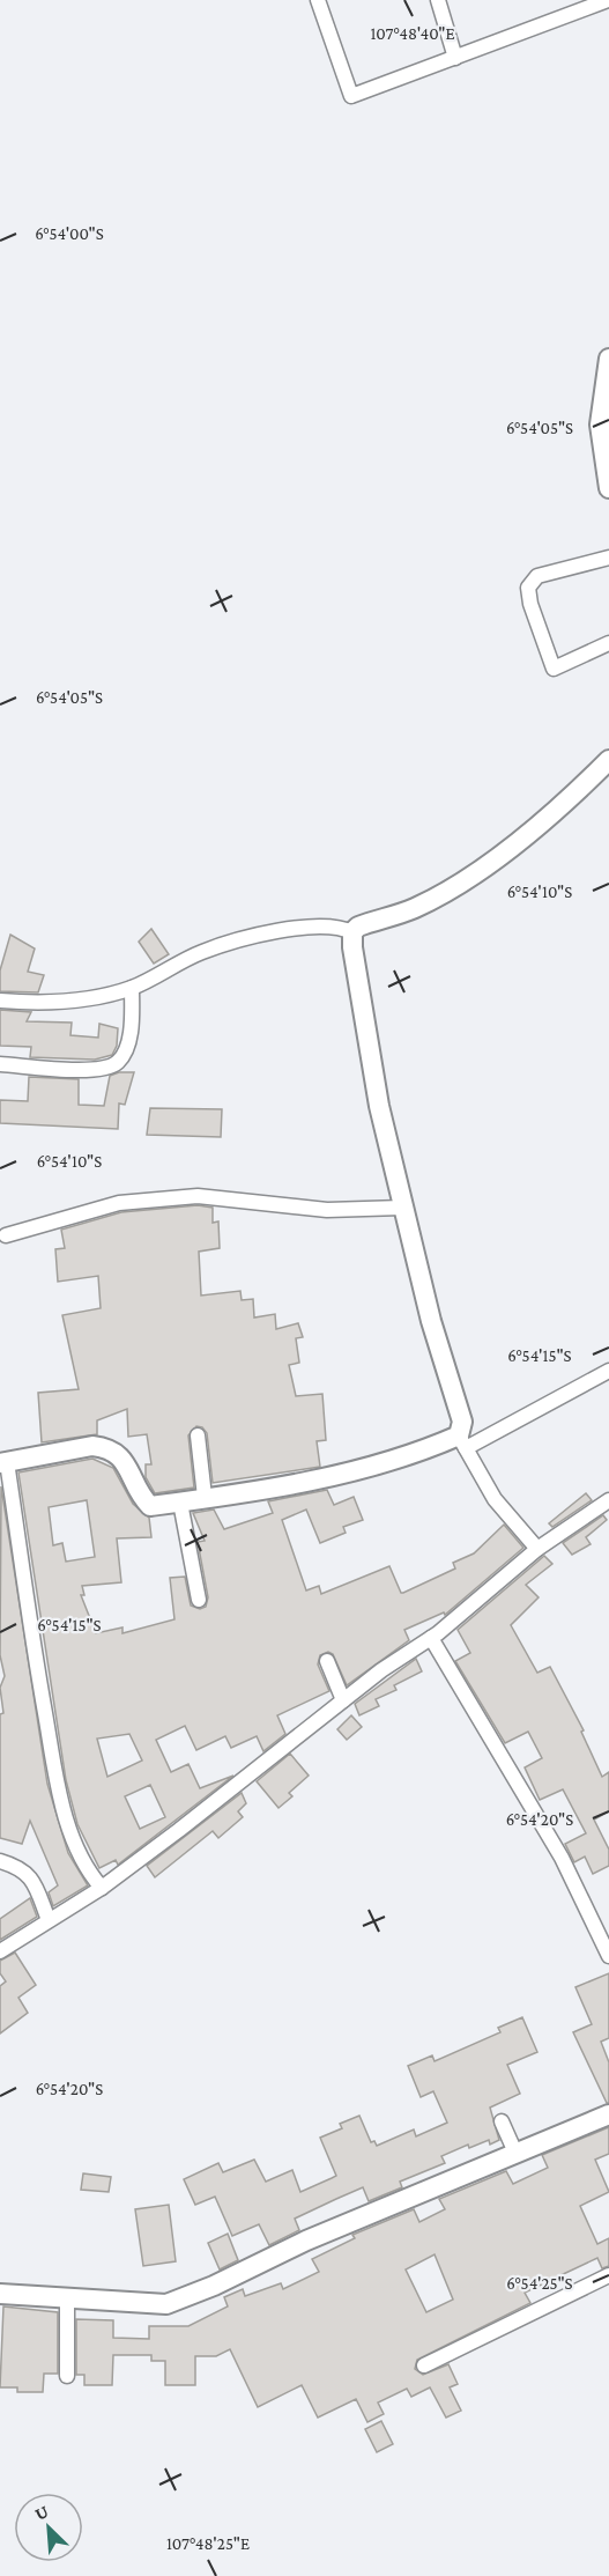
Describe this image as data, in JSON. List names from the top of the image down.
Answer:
{
  "north": "top left",
  "coordinates": [
    "107°48'40\"E",
    "6°54'00\"S",
    "6°54'05\"S",
    "6°54'10\"S",
    "6°54'15\"S",
    "6°54'20\"S",
    "6°54'25\"S",
    "107°48'25\"E"
  ]
}
